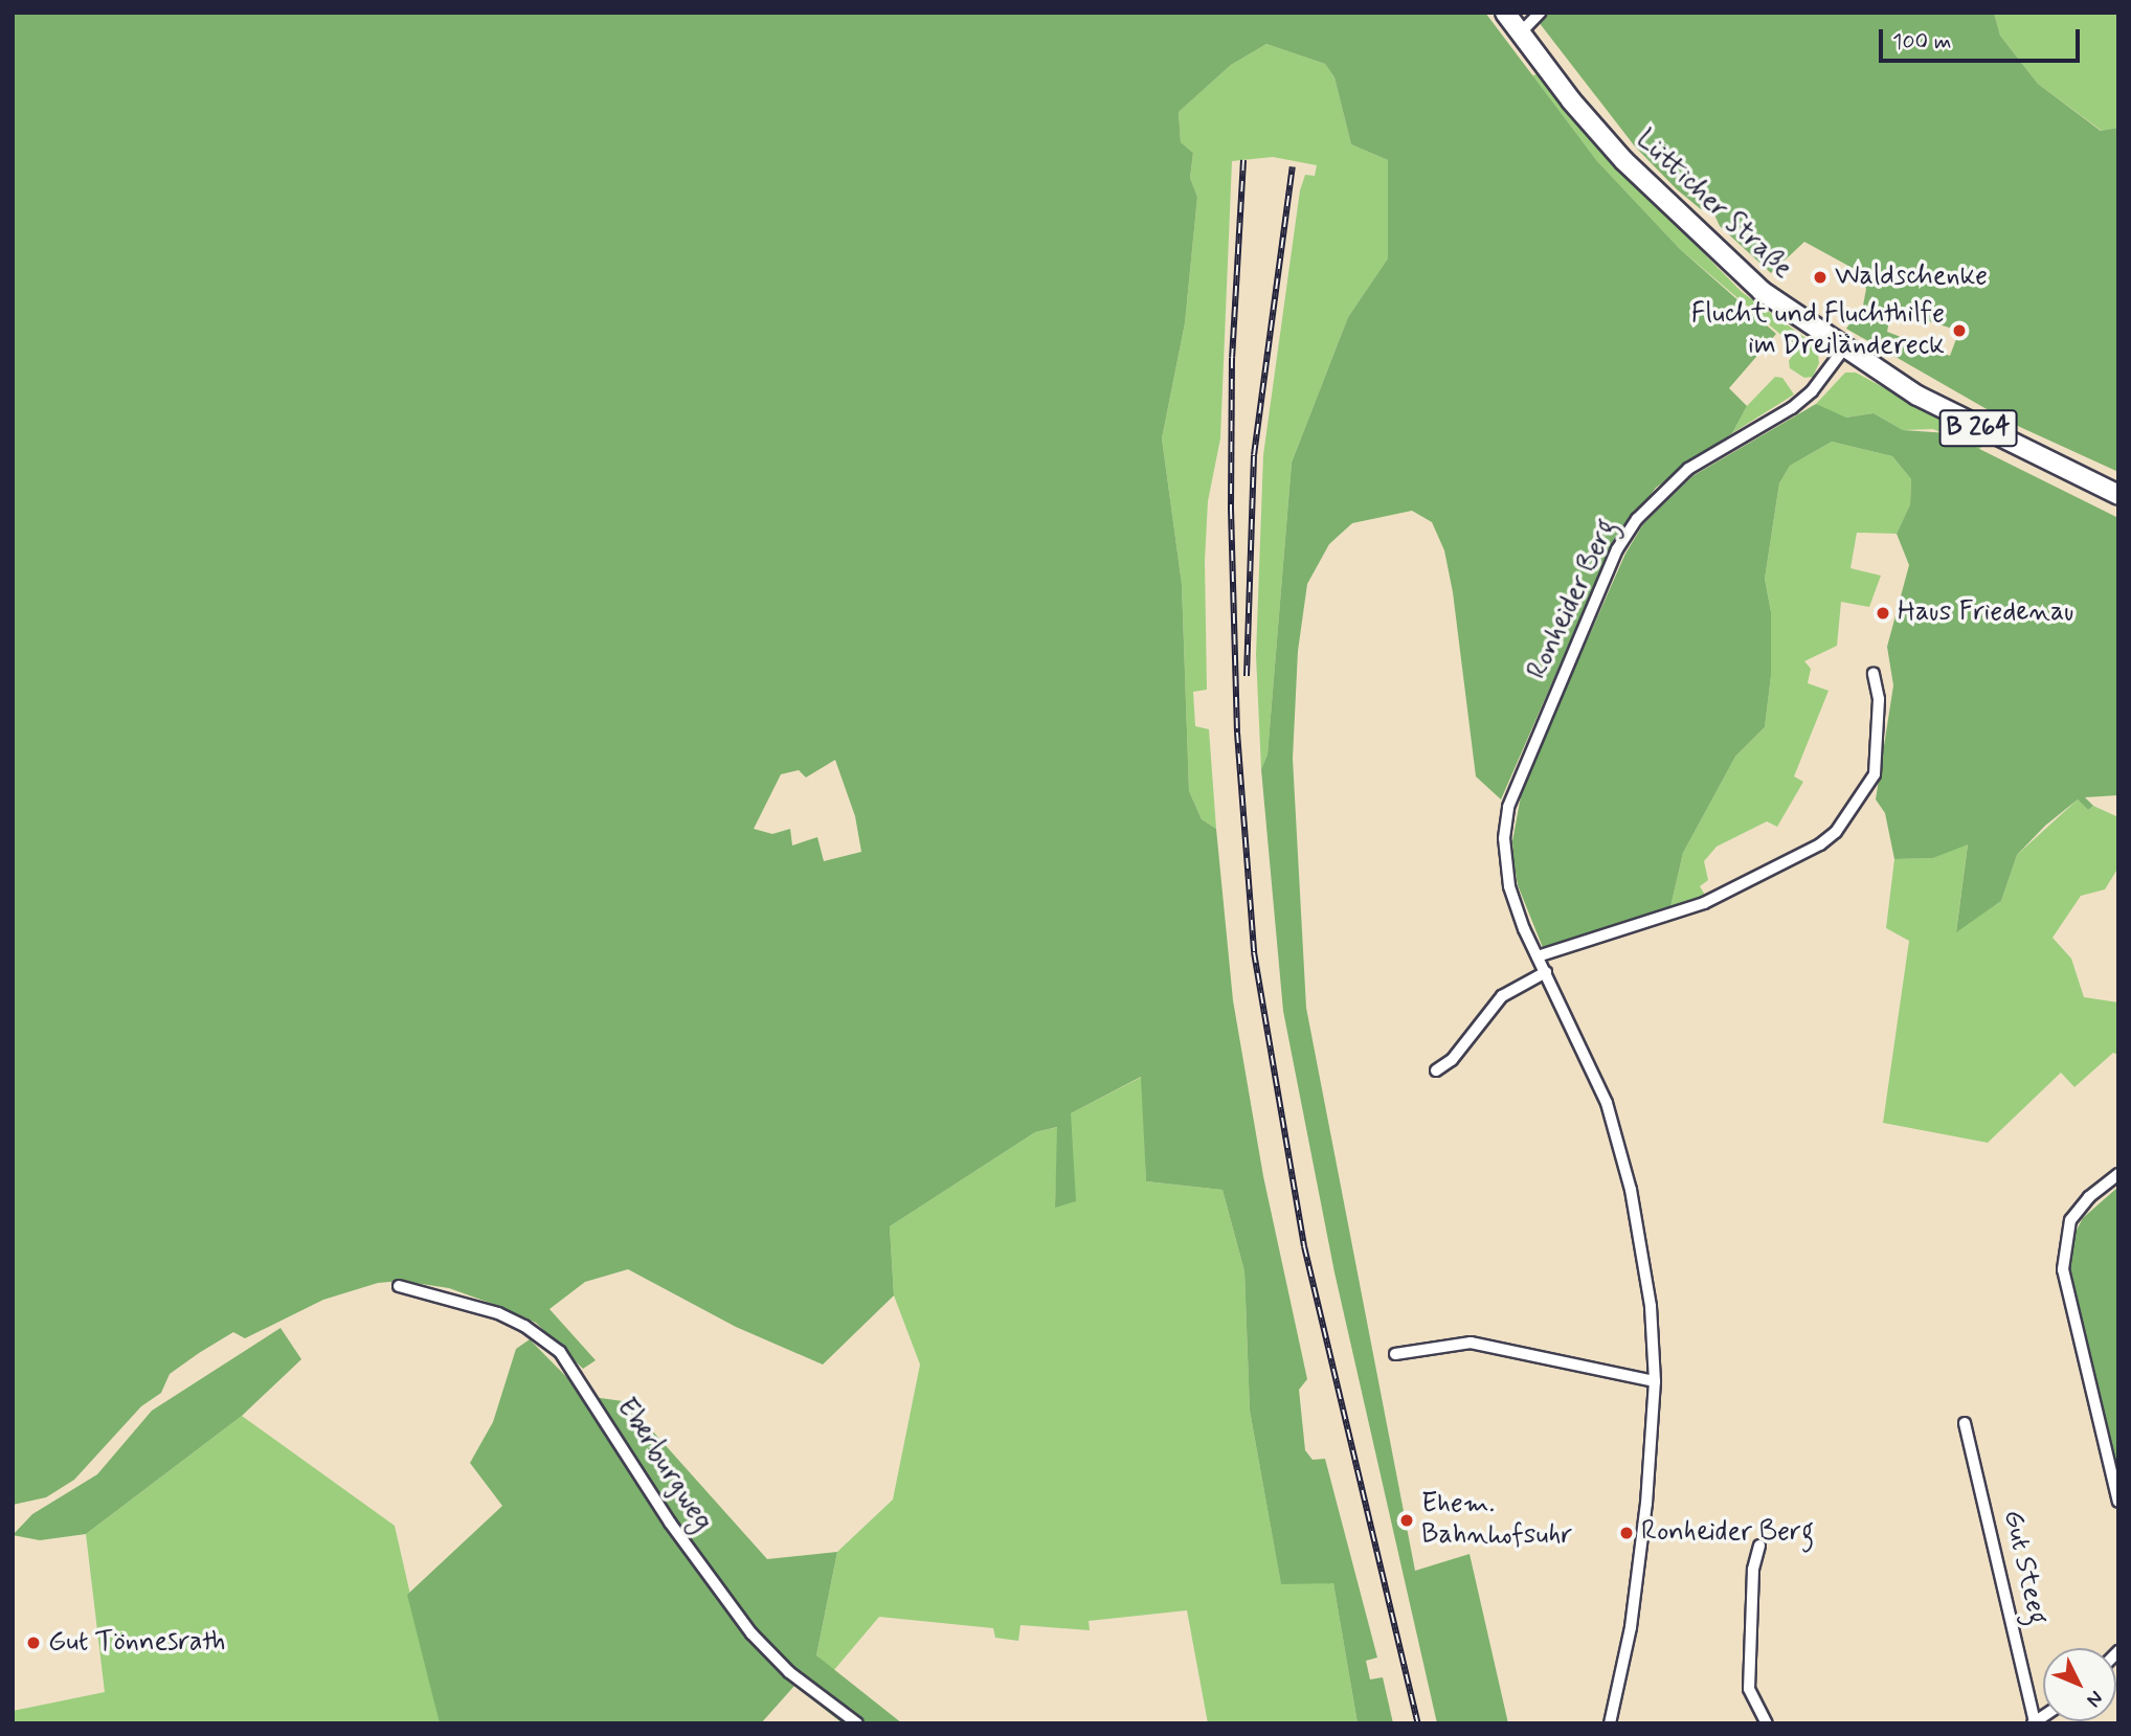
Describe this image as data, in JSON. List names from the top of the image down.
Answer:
{
  "streets": {
    "main road": ["Lütticher Straße", "B 264"],
    "street": ["Ronheider Berg", "Eberburgweg", "Gut Steeg"]
  },
  "crossings": [
    ["Lütticher Straße", "Ronheider Berg"]
  ],
  "places": [
    "Waldschenke",
    "Flucht und Fluchthilfe im Dreiländereck",
    "Haus Friedenau",
    "Ehem. Bahnhofsuhr",
    "Ronheider Berg",
    "Gut Tönnesrath"
  ],
  "scale_bar": "100 m",
  "north": "bottom right"
}
